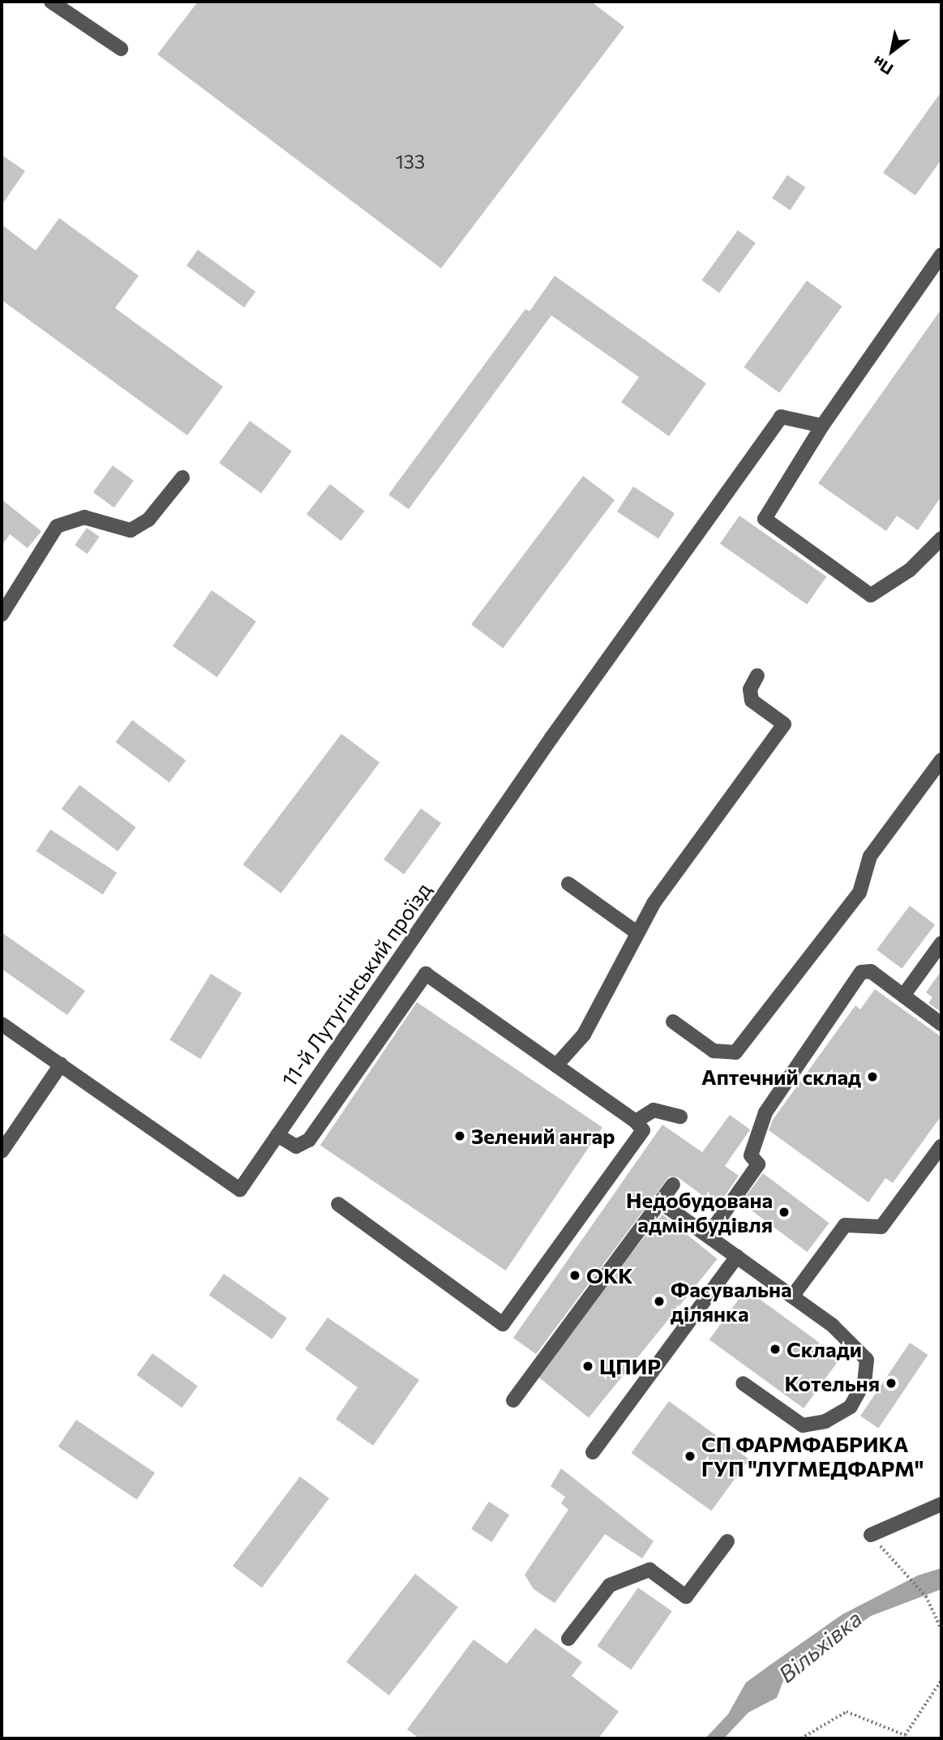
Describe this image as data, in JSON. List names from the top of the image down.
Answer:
{
  "streets": {
    "lane": ["11-й Лутугінський проїзд"]
  },
  "water": ["Вільхівка"],
  "places": [
    "Аптечний склад",
    "Зелений ангар",
    "Недобудована адмінбудівля",
    "ОКК",
    "Фасувальна ділянка",
    "Склади",
    "ЦПИР",
    "Котельня",
    "СП ФАРМФАБРИКА ГУП \"ЛУГМЕДФАРМ\""
  ],
  "house_numbers": ["133"],
  "north": "bottom left"
}
